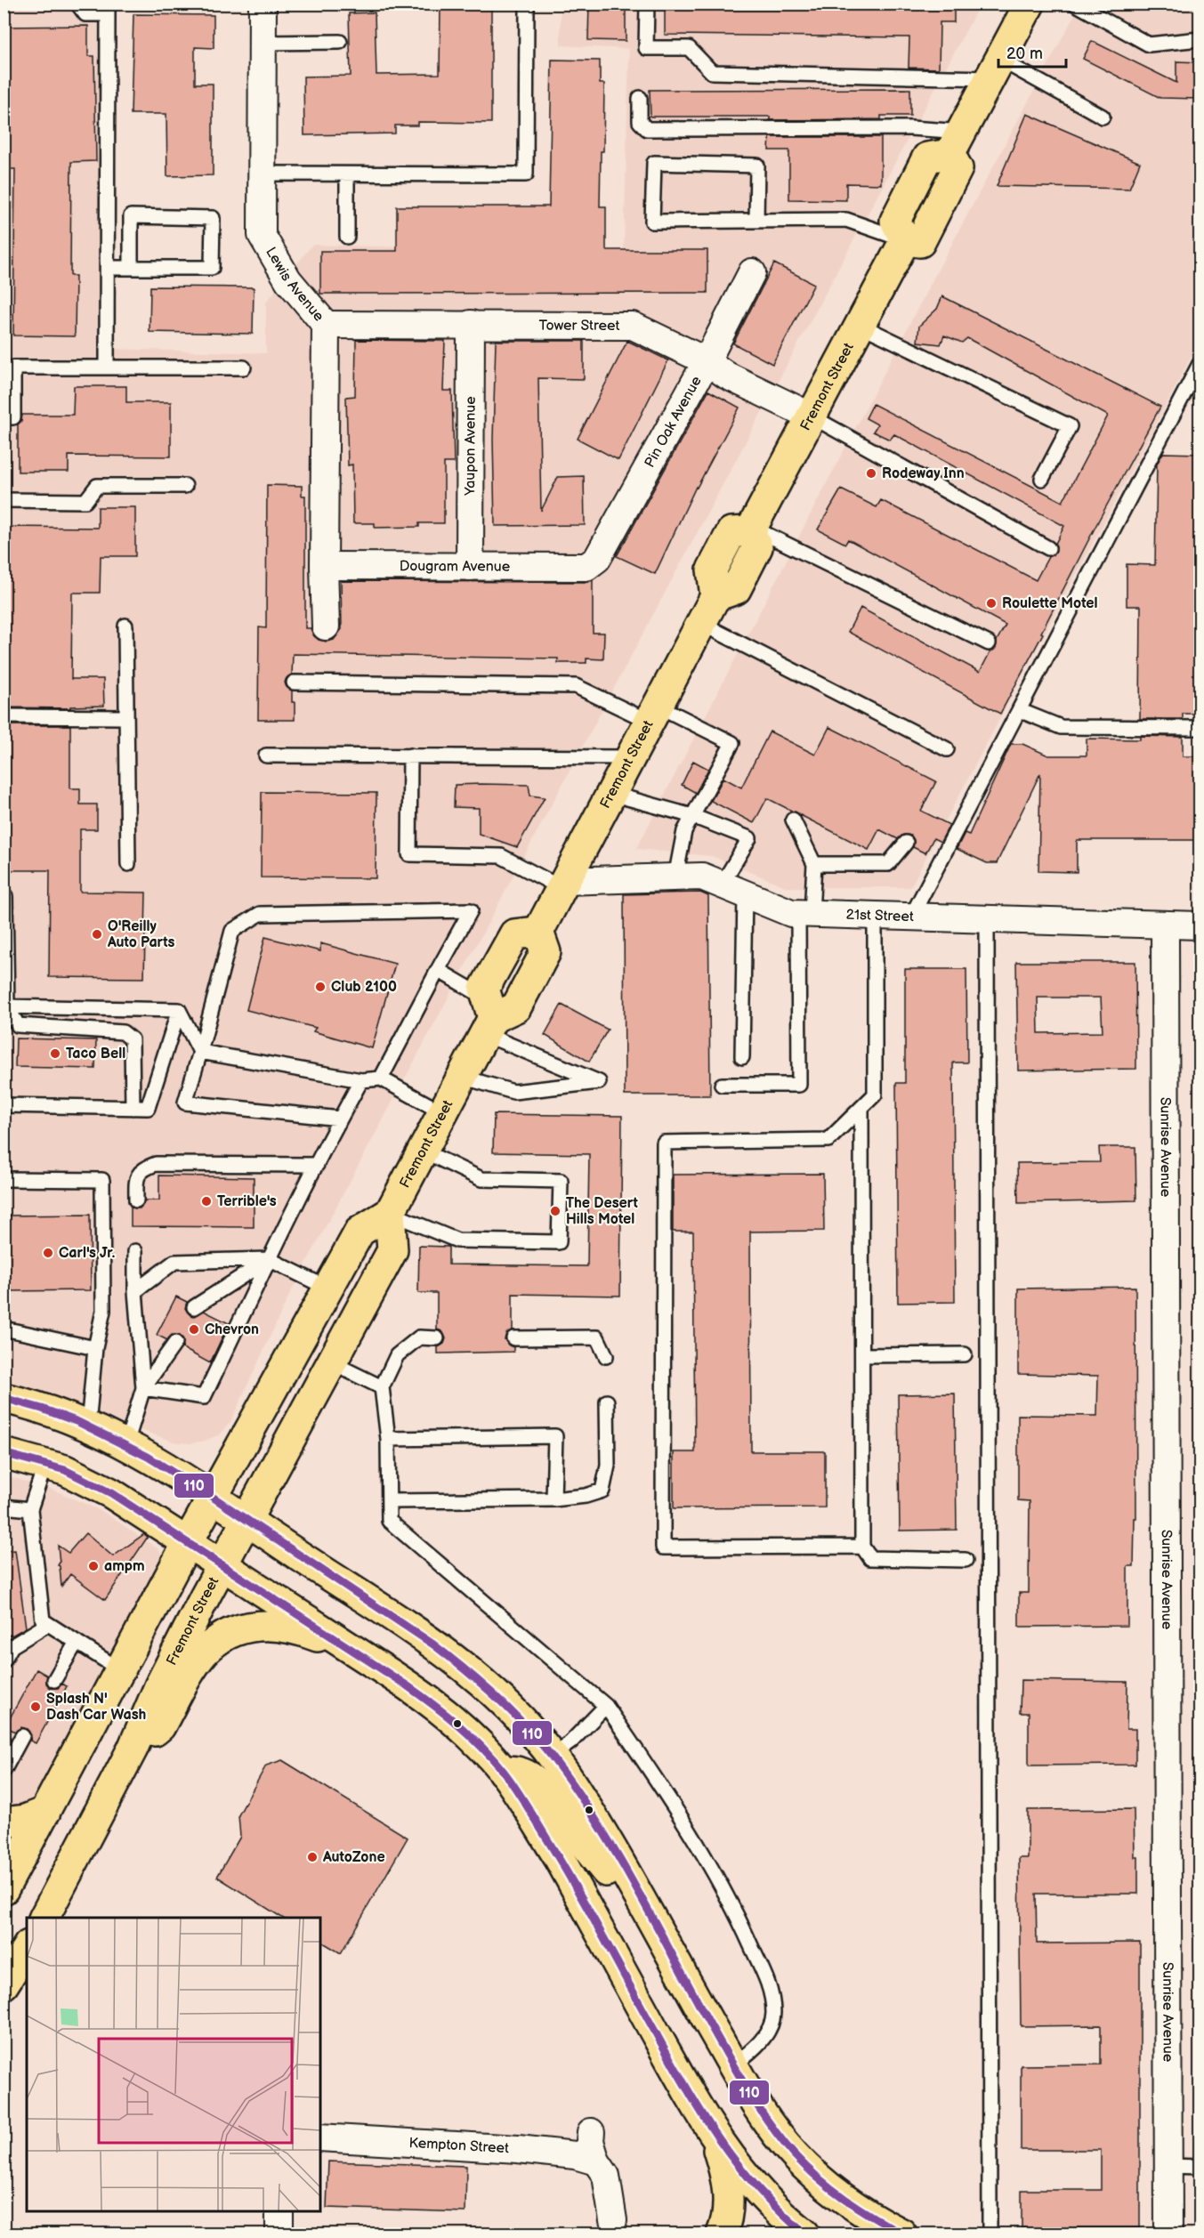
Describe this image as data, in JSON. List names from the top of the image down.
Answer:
{
  "streets": {
    "main road": ["Fremont Street"],
    "street": [
      "Lewis Avenue",
      "Tower Street",
      "Pin Oak Avenue",
      "Yaupon Avenue",
      "Dougram Avenue",
      "21st Street",
      "Sunrise Avenue",
      "Kempton Street"
    ]
  },
  "crossings": [
    ["Lewis Avenue", "Tower Street"],
    ["Lewis Avenue", "Dougram Avenue"],
    ["Tower Street", "Fremont Street"],
    ["Tower Street", "Pin Oak Avenue"],
    ["Tower Street", "Yaupon Avenue"],
    ["Fremont Street", "21st Street"],
    ["Pin Oak Avenue", "Dougram Avenue"],
    ["Yaupon Avenue", "Dougram Avenue"],
    ["21st Street", "Sunrise Avenue"]
  ],
  "places": [
    "Rodeway Inn",
    "Roulette Motel",
    "O'Reilly Auto Parts",
    "Club 2100",
    "Taco Bell",
    "Terrible's",
    "The Desert Hills Motel",
    "Carl's Jr.",
    "Chevron",
    "ampm",
    "Splash N' Dash Car Wash",
    "AutoZone"
  ],
  "lines": ["transit line 110"],
  "scale_bar": "20 m"
}
